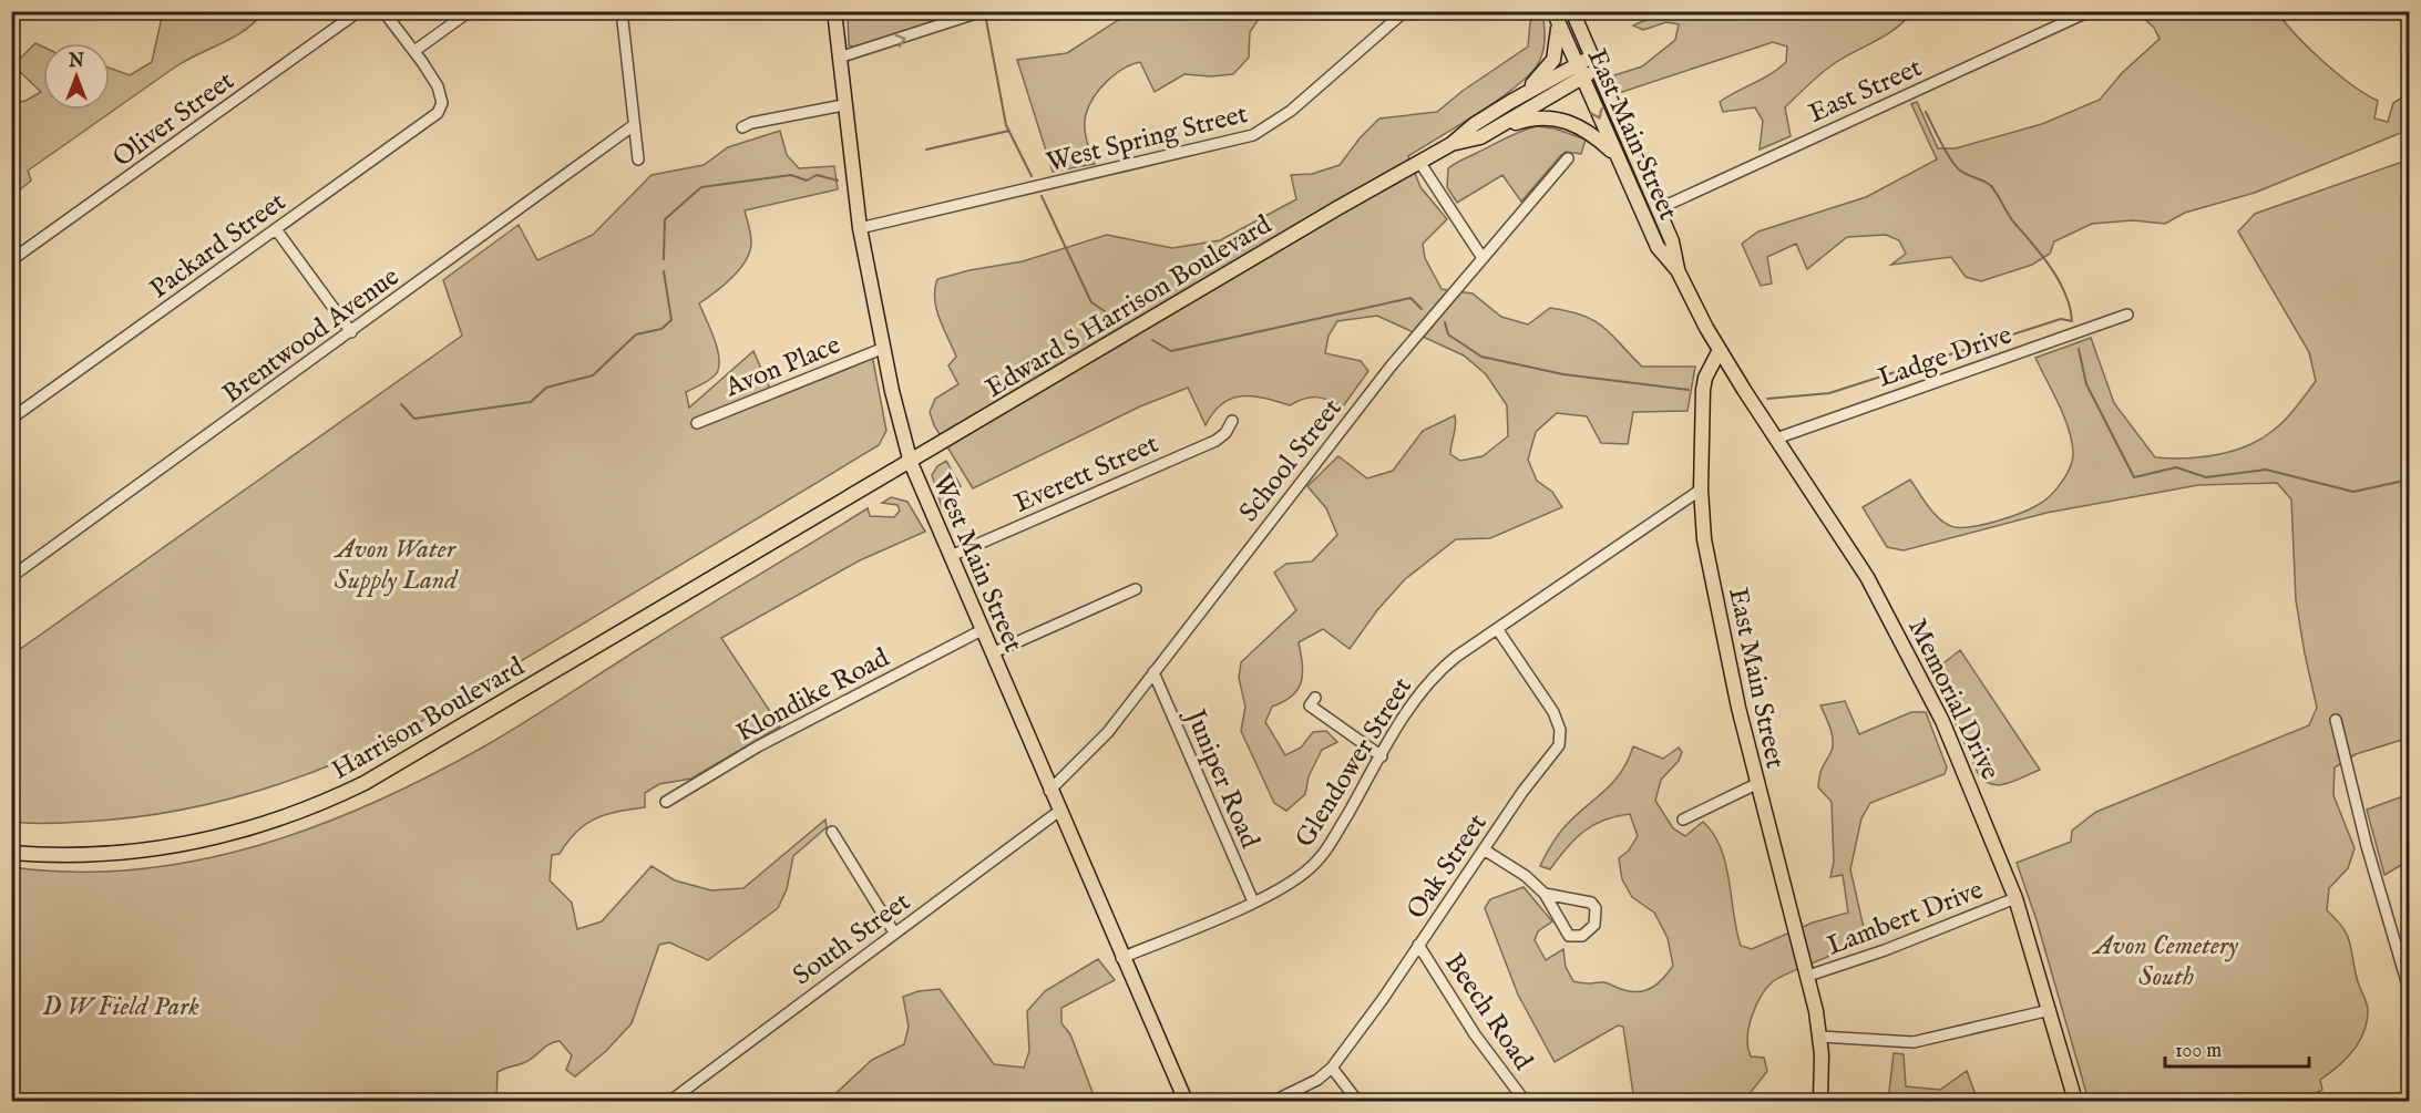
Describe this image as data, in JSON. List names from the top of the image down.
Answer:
{
  "streets": {
    "main road": [
      "East Main Street",
      "Edward S Harrison Boulevard",
      "West Main Street",
      "Memorial Drive",
      "Harrison Boulevard"
    ],
    "street": [
      "East Street",
      "Oliver Street",
      "West Spring Street",
      "Packard Street",
      "Brentwood Avenue",
      "Ladge Drive",
      "Avon Place",
      "School Street",
      "Everett Street",
      "Klondike Road",
      "Glendower Street",
      "Juniper Road",
      "Oak Street",
      "Lambert Drive",
      "South Street",
      "Beech Road"
    ]
  },
  "crossings": [
    ["East Street", "East Main Street"],
    ["East Main Street", "Edward S Harrison Boulevard"],
    ["East Main Street", "Memorial Drive"],
    ["East Main Street", "Glendower Street"],
    ["East Main Street", "Lambert Drive"],
    ["West Spring Street", "West Main Street"],
    ["Edward S Harrison Boulevard", "West Main Street"],
    ["Edward S Harrison Boulevard", "Harrison Boulevard"],
    ["Ladge Drive", "Memorial Drive"],
    ["Avon Place", "West Main Street"],
    ["School Street", "West Main Street"],
    ["School Street", "Juniper Road"],
    ["Everett Street", "West Main Street"],
    ["West Main Street", "Klondike Road"],
    ["West Main Street", "Glendower Street"],
    ["West Main Street", "South Street"],
    ["Memorial Drive", "Lambert Drive"],
    ["Glendower Street", "Juniper Road"],
    ["Glendower Street", "Oak Street"],
    ["Oak Street", "Beech Road"]
  ],
  "parks": ["Avon Water Supply Land", "Avon Cemetery South", "D W Field Park"],
  "scale_bar": "100 m",
  "north": "top"
}
